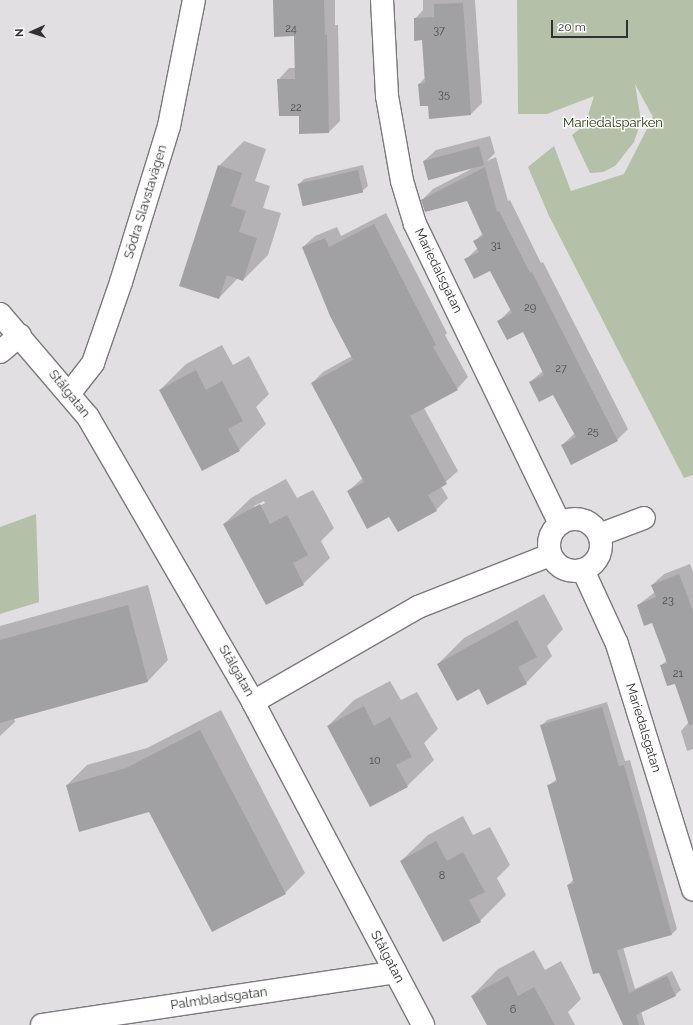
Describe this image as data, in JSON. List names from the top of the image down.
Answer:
{
  "streets": {
    "street": [
      "Södra Slavstavägen",
      "Mariedalsgatan",
      "Stålgatan",
      "Palmbladsgatan"
    ]
  },
  "crossings": [
    ["Södra Slavstavägen", "Stålgatan"],
    ["Stålgatan", "Palmbladsgatan"]
  ],
  "parks": ["Mariedalsparken"],
  "house_numbers": [
    "24",
    "37",
    "35",
    "22",
    "31",
    "29",
    "27",
    "25",
    "23",
    "21",
    "10",
    "8",
    "6"
  ],
  "scale_bar": "20 m",
  "north": "left"
}
